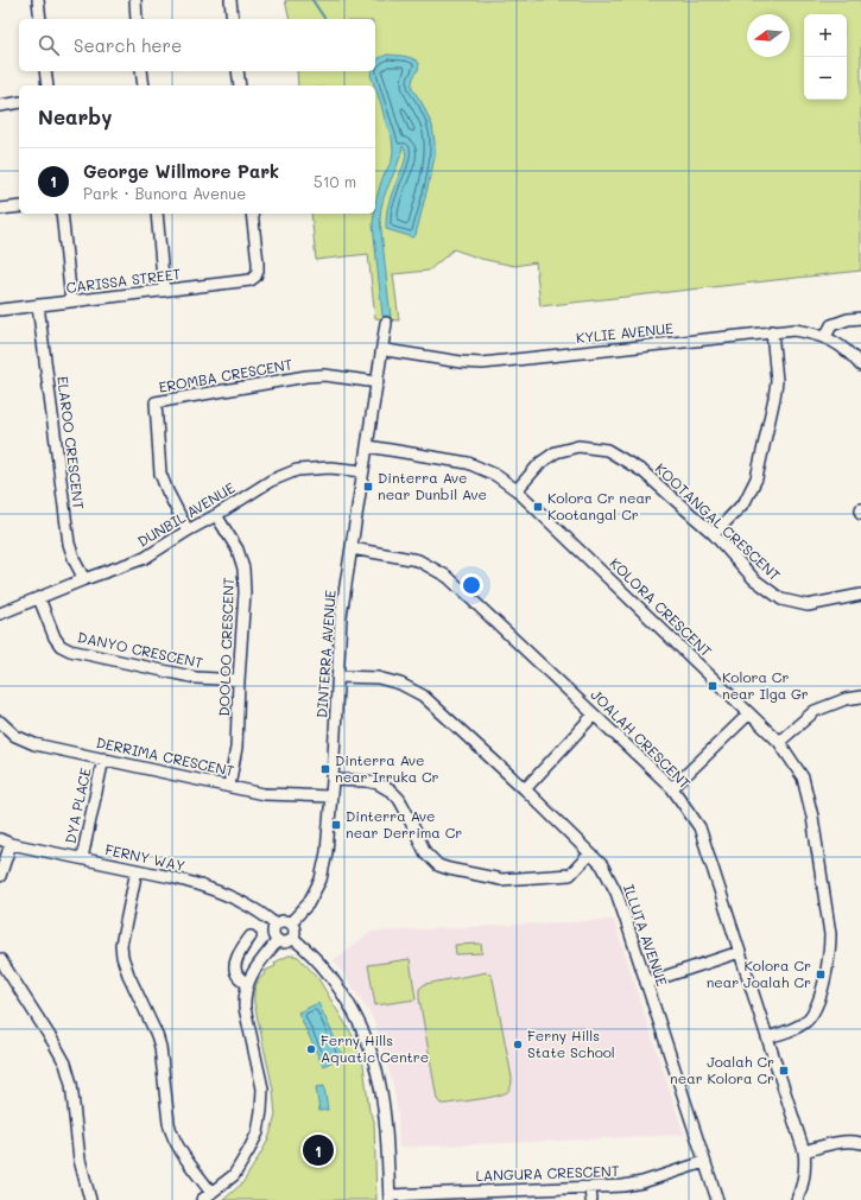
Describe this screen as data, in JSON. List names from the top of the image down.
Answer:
{
  "streets": {
    "street": [
      "CARISSA STREET",
      "KYLIE AVENUE",
      "EROMBA CRESCENT",
      "ELAROO CRESCENT",
      "DUNBIL AVENUE",
      "KOOTANGAL CRESCENT",
      "KOLORA CRESCENT",
      "DOOLOO CRESCENT",
      "DANYO CRESCENT",
      "DINTERRA AVENUE",
      "JOALAH CRESCENT",
      "DERRIMA CRESCENT",
      "DYA PLACE",
      "FERNY WAY",
      "ILLUTA AVENUE",
      "LANGURA CRESCENT"
    ]
  },
  "crossings": [
    ["CARISSA STREET", "ELAROO CRESCENT"],
    ["KYLIE AVENUE", "DINTERRA AVENUE"],
    ["EROMBA CRESCENT", "DUNBIL AVENUE"],
    ["EROMBA CRESCENT", "DINTERRA AVENUE"],
    ["ELAROO CRESCENT", "DUNBIL AVENUE"],
    ["DUNBIL AVENUE", "DOOLOO CRESCENT"],
    ["DUNBIL AVENUE", "DANYO CRESCENT"],
    ["DUNBIL AVENUE", "DINTERRA AVENUE"],
    ["KOOTANGAL CRESCENT", "KOLORA CRESCENT"],
    ["KOLORA CRESCENT", "DINTERRA AVENUE"],
    ["KOLORA CRESCENT", "JOALAH CRESCENT"],
    ["DOOLOO CRESCENT", "DANYO CRESCENT"],
    ["DOOLOO CRESCENT", "DERRIMA CRESCENT"],
    ["DINTERRA AVENUE", "JOALAH CRESCENT"],
    ["DINTERRA AVENUE", "DERRIMA CRESCENT"],
    ["DINTERRA AVENUE", "FERNY WAY"],
    ["DINTERRA AVENUE", "ILLUTA AVENUE"],
    ["DERRIMA CRESCENT", "DYA PLACE"],
    ["DYA PLACE", "FERNY WAY"],
    ["ILLUTA AVENUE", "LANGURA CRESCENT"]
  ],
  "places": {
    "transit": [
      "Dinterra Ave near Dunbil Ave",
      "Kolora Cr near Kootangal Cr",
      "Kolora Cr near Ilga Gr",
      "Dinterra Ave near Irruka Cr",
      "Dinterra Ave near Derrima Cr",
      "Kolora Cr near Joalah Cr",
      "Joalah Cr near Kolora Cr"
    ],
    "other": ["Ferny Hills State School", "Ferny Hills Aquatic Centre"]
  },
  "north": "left",
  "page": {
    "map_buttons": ["+", "−"],
    "search": "Search here",
    "heading": "Nearby",
    "list": [
      {
        "mark": "1",
        "name": "George Willmore Park",
        "note": "Park · Bunora Avenue",
        "value": "510 m"
      }
    ],
    "pins": "1"
  }
}
